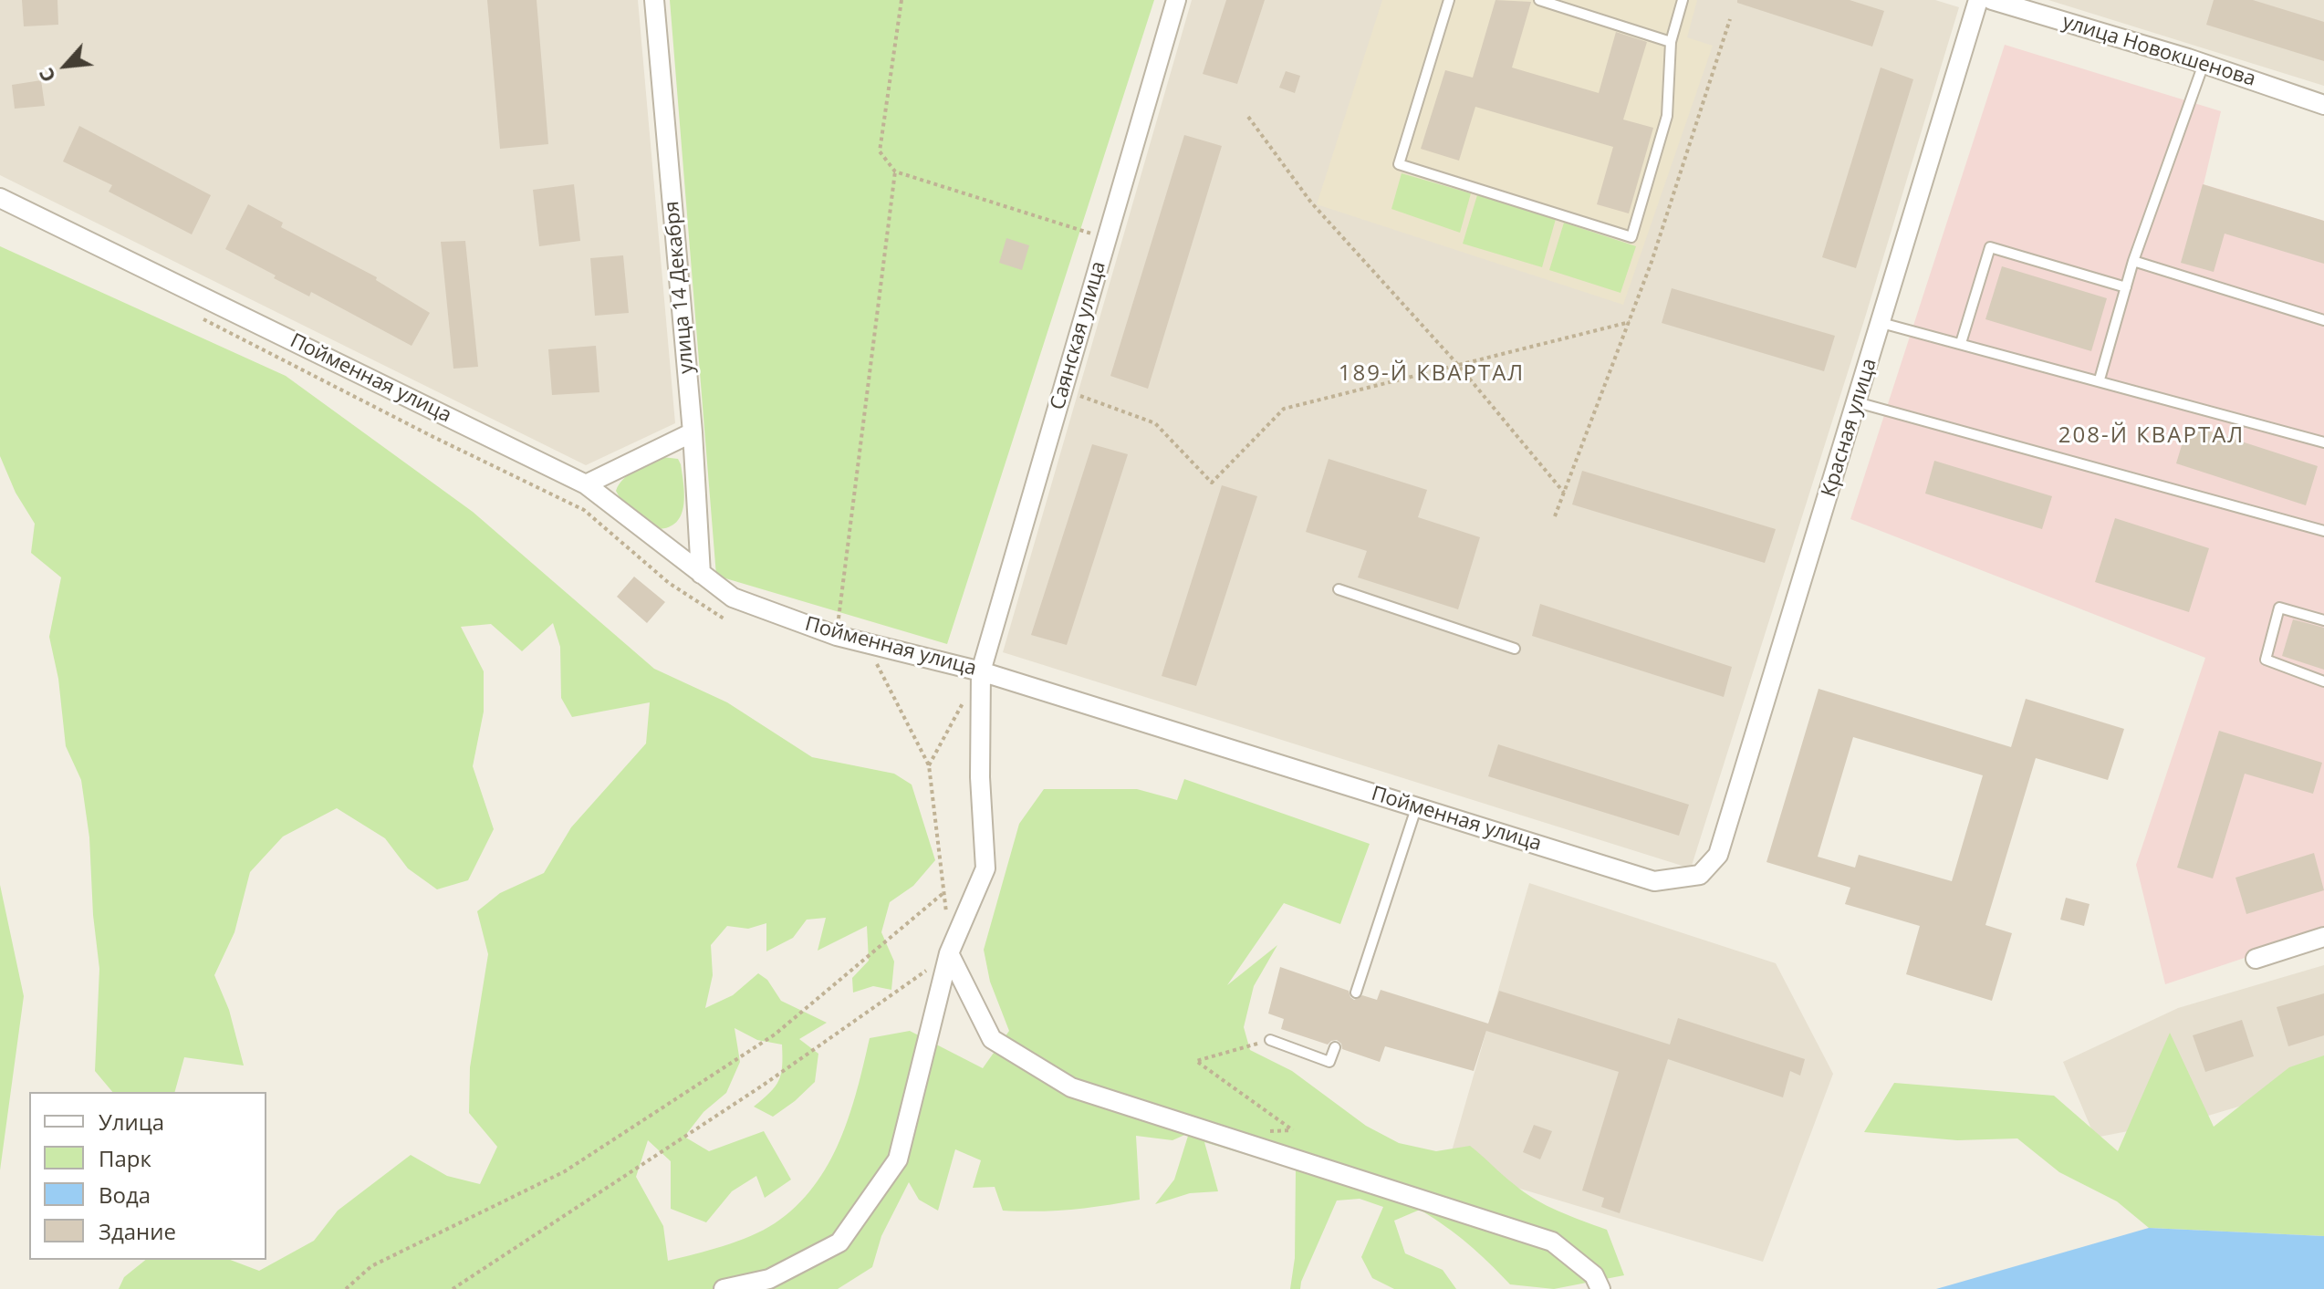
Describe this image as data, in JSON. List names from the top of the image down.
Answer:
{
  "streets": {
    "street": [
      "улица Новокшенова",
      "улица 14 Декабря",
      "Саянская улица",
      "Пойменная улица",
      "Красная улица"
    ]
  },
  "crossings": [
    ["улица 14 Декабря", "Пойменная улица"],
    ["Саянская улица", "Пойменная улица"],
    ["Пойменная улица", "Красная улица"]
  ],
  "districts": ["189-Й КВАРТАЛ", "208-Й КВАРТАЛ"],
  "legend": [
    "Улица",
    "Парк",
    "Вода",
    "Здание"
  ],
  "north": "bottom left"
}
